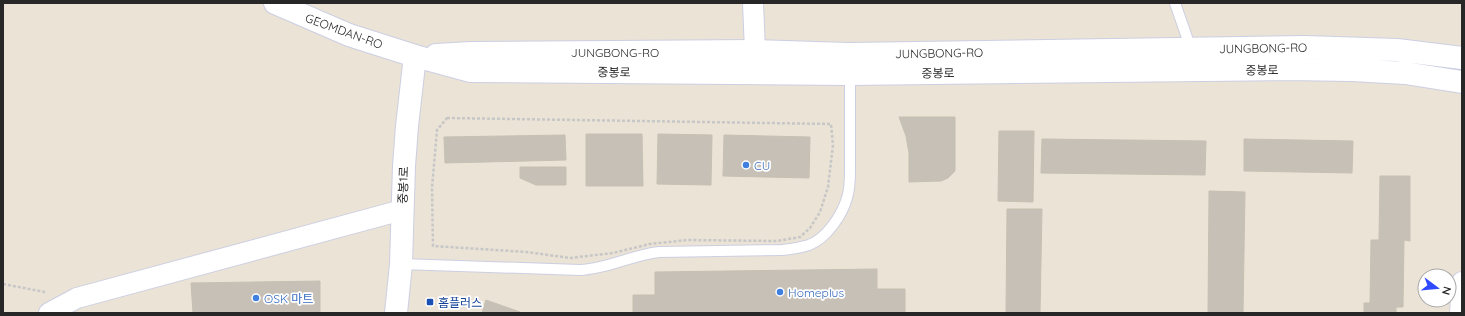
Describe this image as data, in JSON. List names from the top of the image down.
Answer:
{
  "streets": {
    "street": [
      "GEOMDAN-RO",
      "JUNGBONG-RO",
      "중봉로",
      "중봉1로"
    ]
  },
  "crossings": [
    ["GEOMDAN-RO", "JUNGBONG-RO"],
    ["GEOMDAN-RO", "중봉로"],
    ["GEOMDAN-RO", "중봉1로"],
    ["JUNGBONG-RO", "중봉로"],
    ["JUNGBONG-RO", "중봉1로"],
    ["중봉로", "중봉1로"]
  ],
  "places": {
    "other": ["CU", "Homeplus", "OSK 마트"],
    "transit": ["홈플러스"]
  },
  "north": "right"
}
